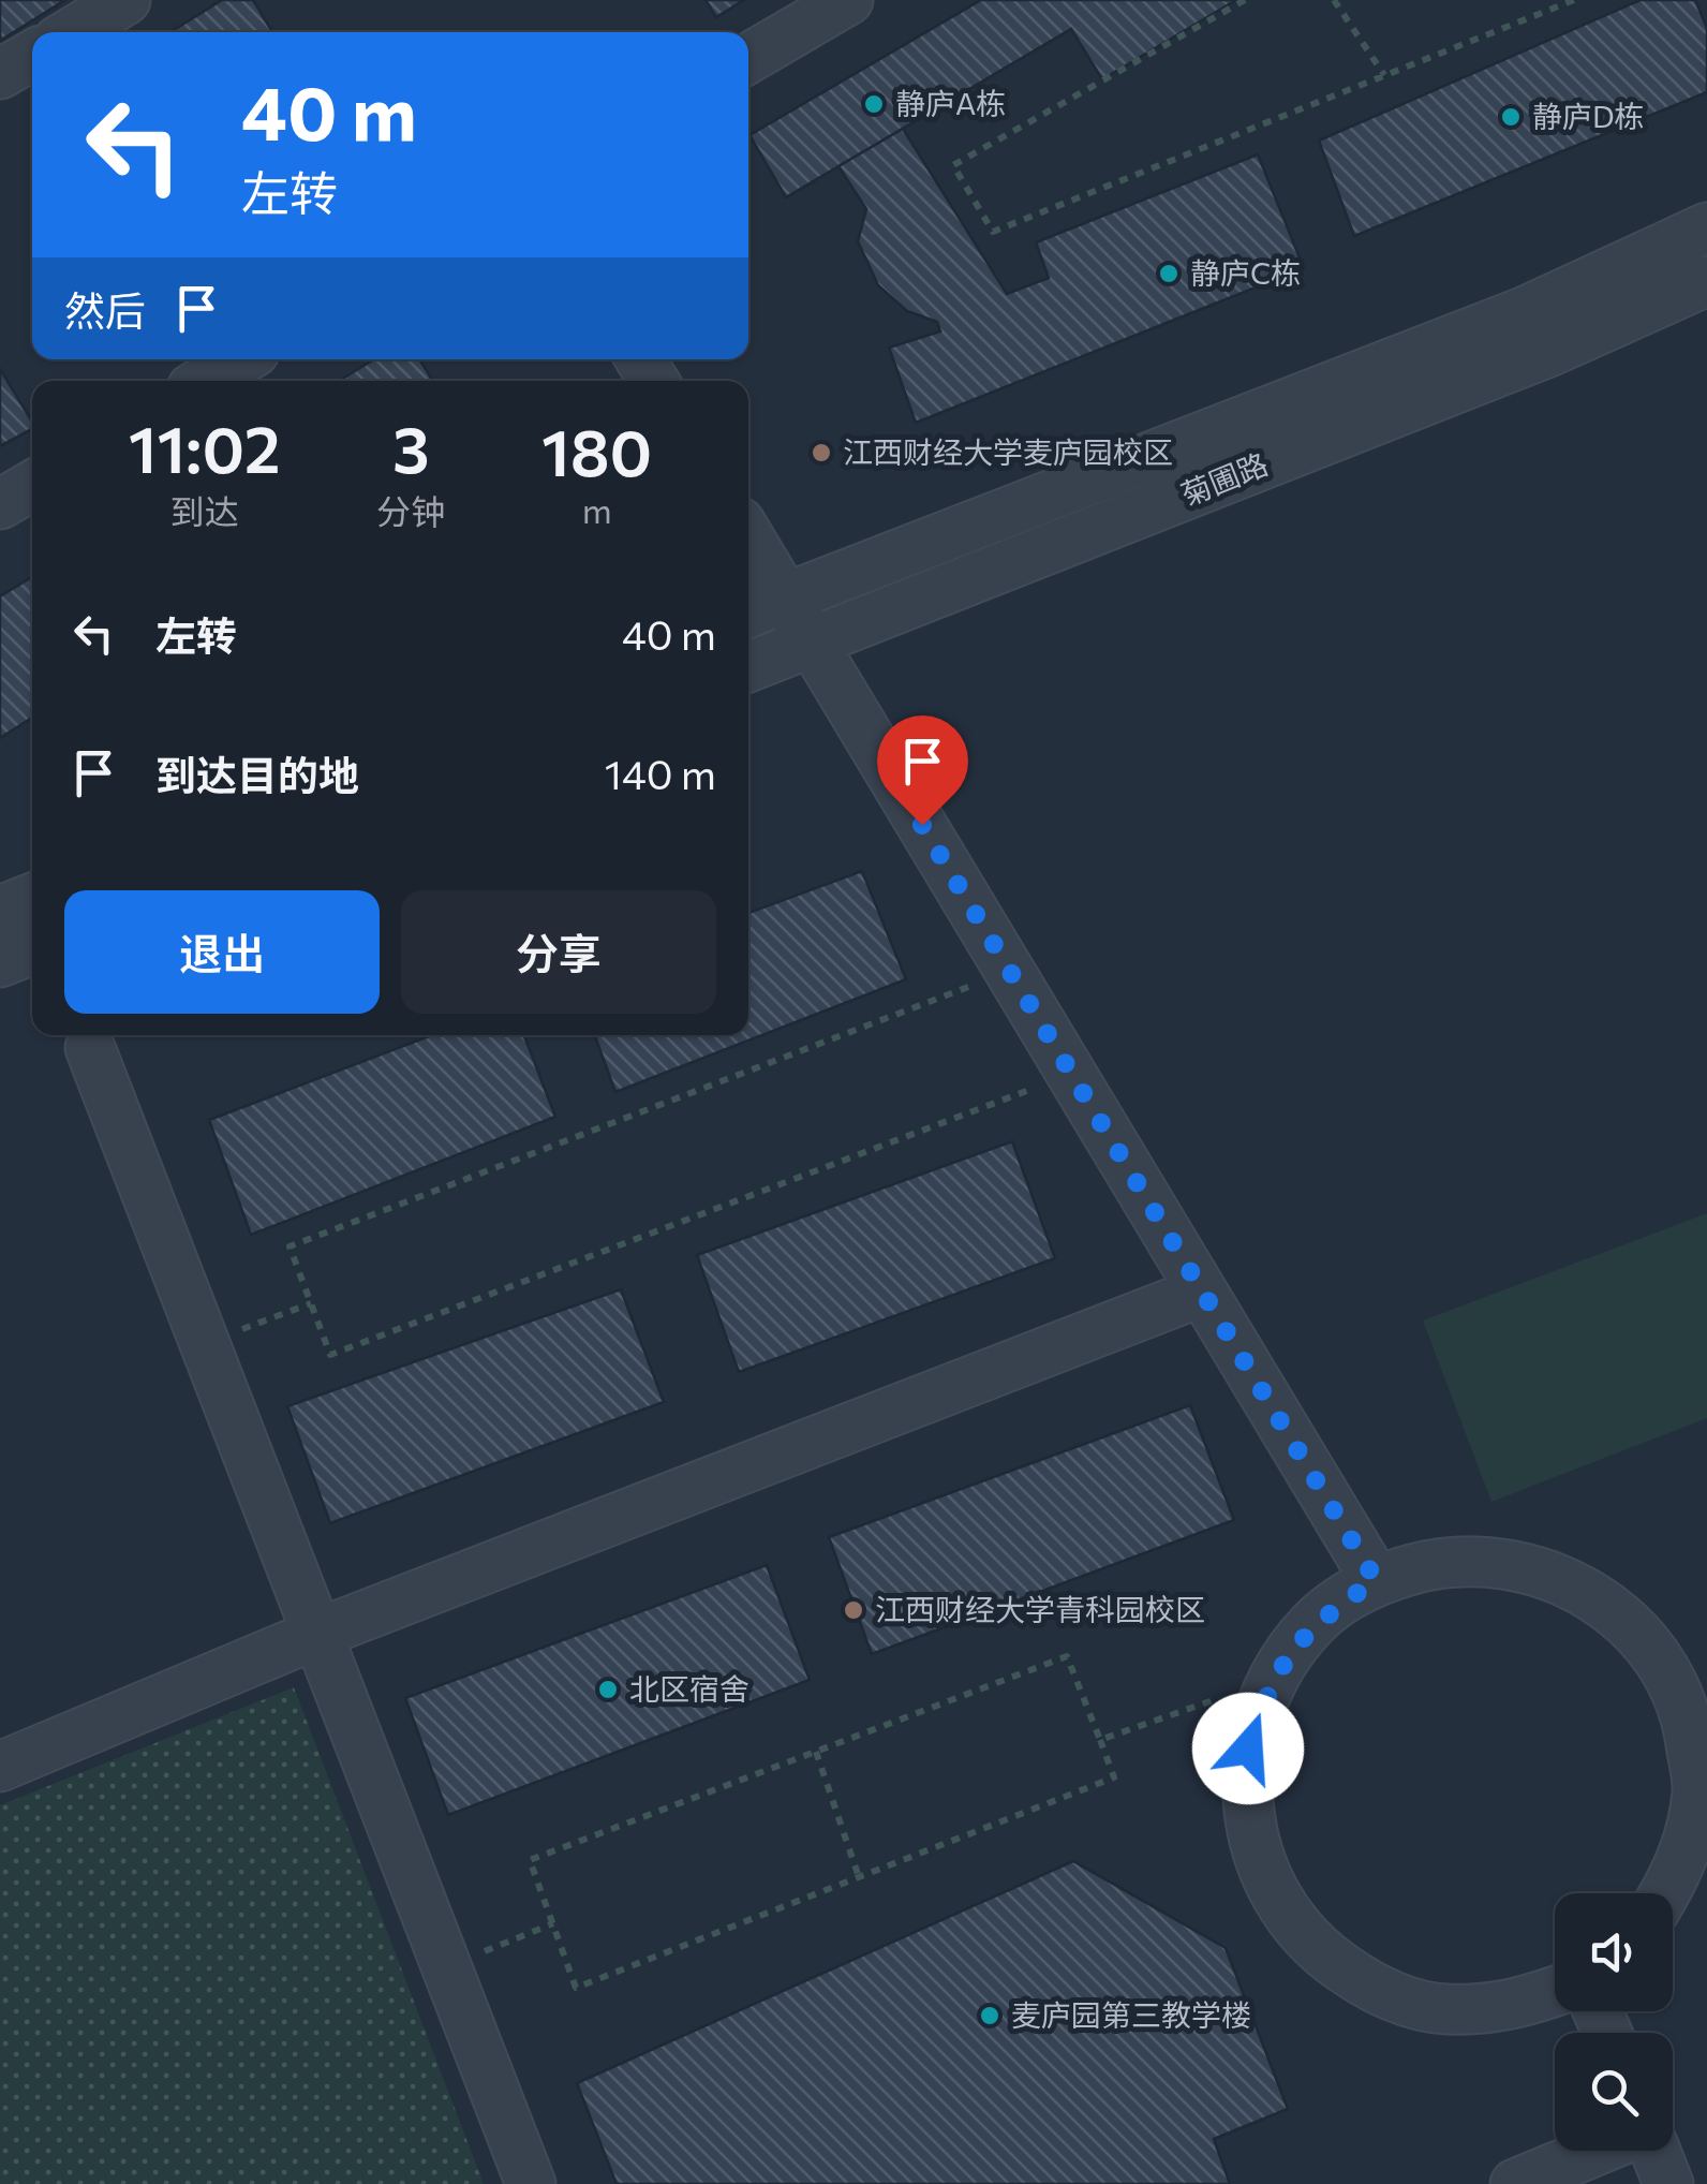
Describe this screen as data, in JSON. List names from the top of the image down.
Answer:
{
  "streets": {
    "street": ["菊圃路"]
  },
  "places": [
    "静庐A栋",
    "静庐D栋",
    "静庐C栋",
    "江西财经大学麦庐园校区",
    "江西财经大学青科园校区",
    "北区宿舍",
    "麦庐园第三教学楼"
  ],
  "page": {
    "turn": ["40 m", "左转"],
    "then": "然后",
    "eta": [
      "11:02",
      "到达",
      "3",
      "分钟",
      "180",
      "m"
    ],
    "list": [
      {
        "name": "左转",
        "value": "40 m"
      },
      {
        "name": "到达目的地",
        "value": "140 m"
      }
    ],
    "buttons": ["退出", "分享"]
  }
}
